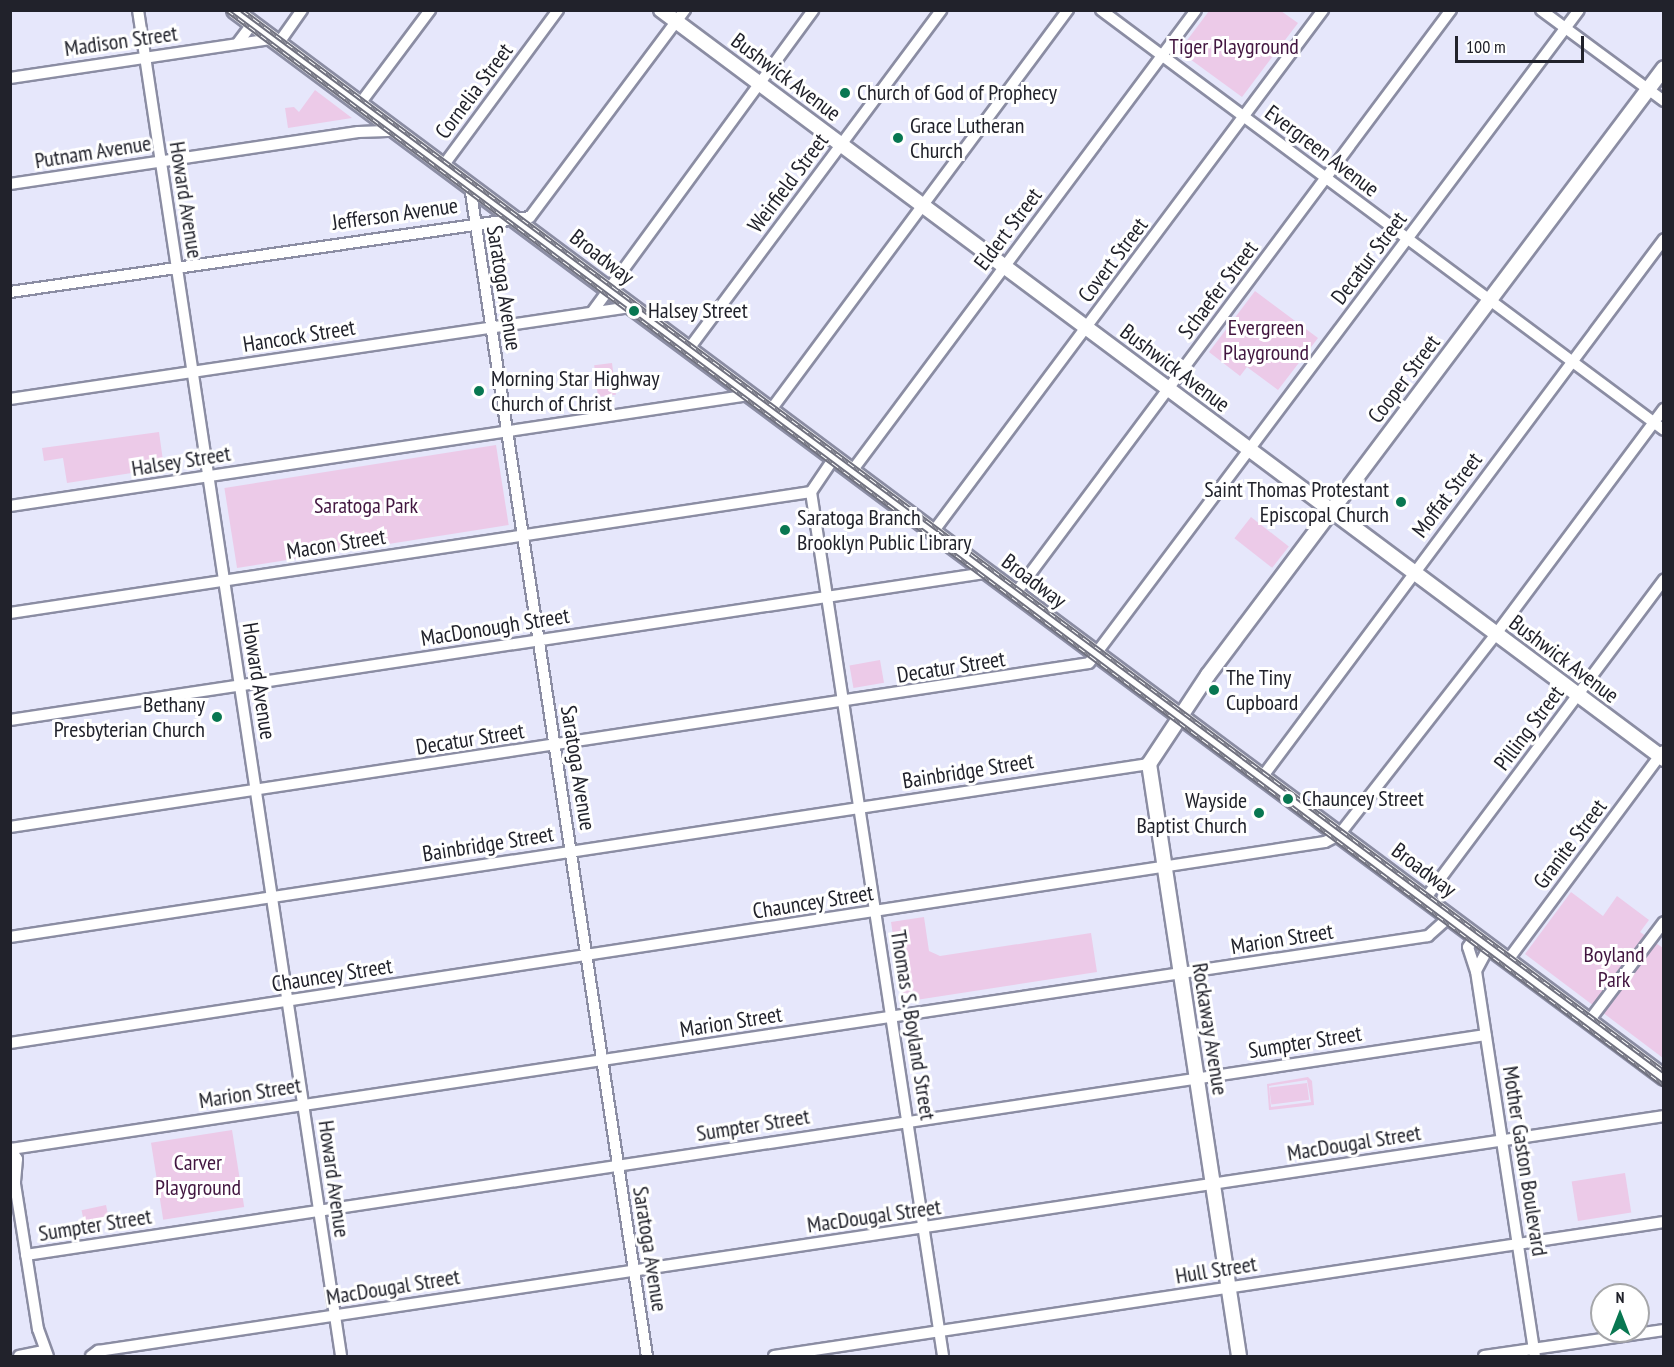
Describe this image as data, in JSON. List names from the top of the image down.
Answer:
{
  "streets": {
    "main road": [
      "Bushwick Avenue",
      "Broadway",
      "Cooper Street",
      "Rockaway Avenue"
    ],
    "street": [
      "Madison Street",
      "Cornelia Street",
      "Evergreen Avenue",
      "Putnam Avenue",
      "Weirfield Street",
      "Howard Avenue",
      "Jefferson Avenue",
      "Eldert Street",
      "Decatur Street",
      "Covert Street",
      "Saratoga Avenue",
      "Schaefer Street",
      "Hancock Street",
      "Halsey Street",
      "Moffat Street",
      "Macon Street",
      "MacDonough Street",
      "Pilling Street",
      "Bainbridge Street",
      "Granite Street",
      "Chauncey Street",
      "Marion Street",
      "Thomas S. Boyland Street",
      "Sumpter Street",
      "MacDougal Street",
      "Mother Gaston Boulevard",
      "Hull Street"
    ]
  },
  "crossings": [
    ["Madison Street", "Howard Avenue"],
    ["Madison Street", "Broadway"],
    ["Bushwick Avenue", "Weirfield Street"],
    ["Bushwick Avenue", "Jefferson Avenue"],
    ["Bushwick Avenue", "Eldert Street"],
    ["Bushwick Avenue", "Decatur Street"],
    ["Bushwick Avenue", "Covert Street"],
    ["Bushwick Avenue", "Schaefer Street"],
    ["Bushwick Avenue", "Cooper Street"],
    ["Bushwick Avenue", "Moffat Street"],
    ["Bushwick Avenue", "Pilling Street"],
    ["Bushwick Avenue", "Granite Street"],
    ["Cornelia Street", "Broadway"],
    ["Evergreen Avenue", "Eldert Street"],
    ["Evergreen Avenue", "Decatur Street"],
    ["Evergreen Avenue", "Covert Street"],
    ["Evergreen Avenue", "Schaefer Street"],
    ["Evergreen Avenue", "Cooper Street"],
    ["Evergreen Avenue", "Moffat Street"],
    ["Putnam Avenue", "Howard Avenue"],
    ["Putnam Avenue", "Broadway"],
    ["Weirfield Street", "Broadway"],
    ["Howard Avenue", "Jefferson Avenue"],
    ["Howard Avenue", "Decatur Street"],
    ["Howard Avenue", "Hancock Street"],
    ["Howard Avenue", "Halsey Street"],
    ["Howard Avenue", "Macon Street"],
    ["Howard Avenue", "MacDonough Street"],
    ["Howard Avenue", "Bainbridge Street"],
    ["Howard Avenue", "Chauncey Street"],
    ["Howard Avenue", "Marion Street"],
    ["Howard Avenue", "Sumpter Street"],
    ["Howard Avenue", "MacDougal Street"],
    ["Jefferson Avenue", "Broadway"],
    ["Jefferson Avenue", "Saratoga Avenue"],
    ["Eldert Street", "Broadway"],
    ["Broadway", "Decatur Street"],
    ["Broadway", "Covert Street"],
    ["Broadway", "Saratoga Avenue"],
    ["Broadway", "Schaefer Street"],
    ["Broadway", "Hancock Street"],
    ["Broadway", "Cooper Street"],
    ["Broadway", "Halsey Street"],
    ["Broadway", "Moffat Street"],
    ["Broadway", "MacDonough Street"],
    ["Broadway", "Pilling Street"],
    ["Broadway", "Granite Street"],
    ["Broadway", "Chauncey Street"],
    ["Broadway", "Marion Street"],
    ["Broadway", "Mother Gaston Boulevard"],
    ["Decatur Street", "Saratoga Avenue"],
    ["Decatur Street", "Thomas S. Boyland Street"],
    ["Saratoga Avenue", "Hancock Street"],
    ["Saratoga Avenue", "Halsey Street"],
    ["Saratoga Avenue", "Macon Street"],
    ["Saratoga Avenue", "MacDonough Street"],
    ["Saratoga Avenue", "Bainbridge Street"],
    ["Saratoga Avenue", "Chauncey Street"],
    ["Saratoga Avenue", "Marion Street"],
    ["Saratoga Avenue", "Sumpter Street"],
    ["Saratoga Avenue", "MacDougal Street"],
    ["Macon Street", "Thomas S. Boyland Street"],
    ["MacDonough Street", "Thomas S. Boyland Street"],
    ["Bainbridge Street", "Thomas S. Boyland Street"],
    ["Bainbridge Street", "Rockaway Avenue"],
    ["Chauncey Street", "Thomas S. Boyland Street"],
    ["Chauncey Street", "Rockaway Avenue"],
    ["Marion Street", "Thomas S. Boyland Street"],
    ["Marion Street", "Rockaway Avenue"],
    ["Thomas S. Boyland Street", "Sumpter Street"],
    ["Thomas S. Boyland Street", "MacDougal Street"],
    ["Thomas S. Boyland Street", "Hull Street"],
    ["Rockaway Avenue", "Sumpter Street"],
    ["Rockaway Avenue", "MacDougal Street"],
    ["Rockaway Avenue", "Hull Street"],
    ["Sumpter Street", "Mother Gaston Boulevard"],
    ["MacDougal Street", "Mother Gaston Boulevard"],
    ["Mother Gaston Boulevard", "Hull Street"]
  ],
  "parks": [
    "Tiger Playground",
    "Evergreen Playground",
    "Saratoga Park",
    "Boyland Park",
    "Carver Playground"
  ],
  "places": [
    "Church of God of Prophecy",
    "Grace Lutheran Church",
    "Halsey Street",
    "Morning Star Highway Church of Christ",
    "Saint Thomas Protestant Episcopal Church",
    "Saratoga Branch Brooklyn Public Library",
    "The Tiny Cupboard",
    "Bethany Presbyterian Church",
    "Chauncey Street",
    "Wayside Baptist Church"
  ],
  "scale_bar": "100 m",
  "north": "top"
}
